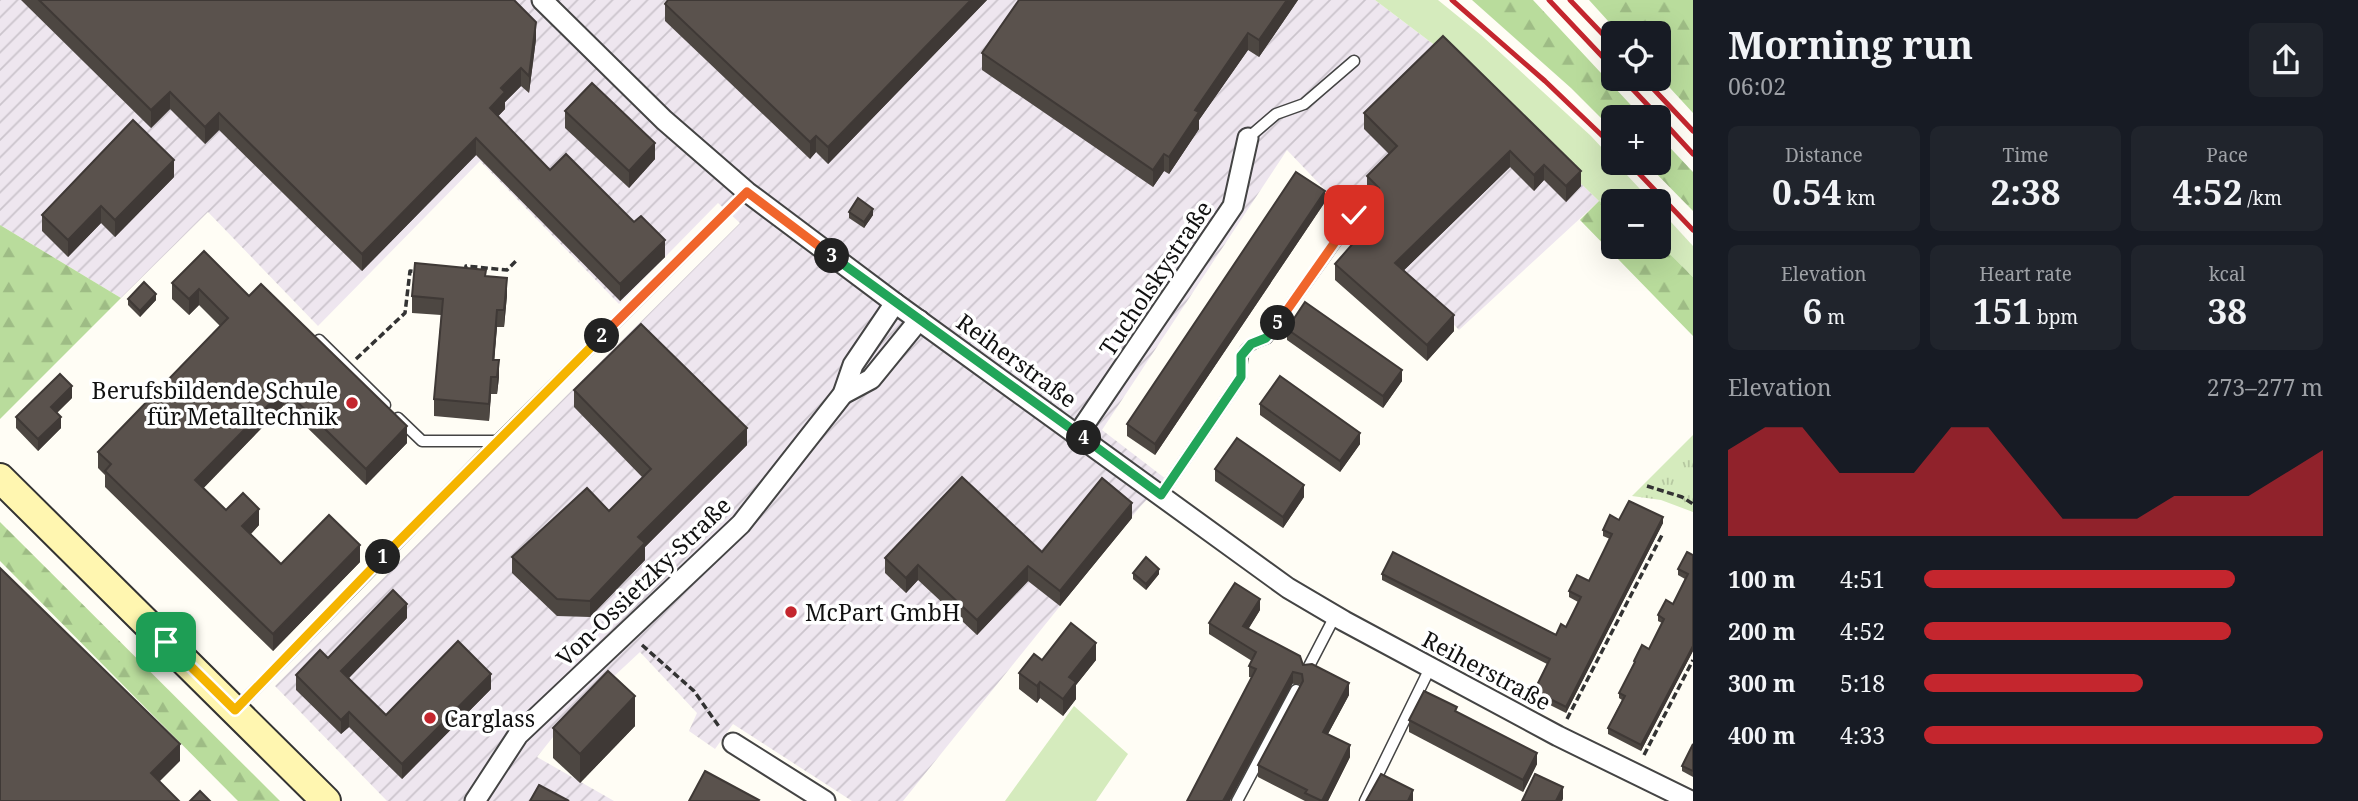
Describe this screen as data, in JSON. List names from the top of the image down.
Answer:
{
  "streets": {
    "street": ["Tucholskystraße", "Reiherstraße", "Von-Ossietzky-Straße"]
  },
  "crossings": [
    ["Tucholskystraße", "Reiherstraße"],
    ["Reiherstraße", "Von-Ossietzky-Straße"]
  ],
  "places": ["Berufsbildende Schule für Metalltechnik", "McPart GmbH", "Carglass"],
  "page": {
    "heading": ["Morning run", "06:02"],
    "map_buttons": ["+", "−"],
    "stats": [
      ["Distance", "0.54 km"],
      ["Time", "2:38"],
      ["Pace", "4:52 /km"],
      ["Elevation", "6 m"],
      ["Heart rate", "151 bpm"],
      ["kcal", "38"]
    ],
    "pins": [
      "3",
      "5",
      "2",
      "4",
      "1"
    ],
    "chart": ["Elevation", "273–277 m"],
    "list": [
      {
        "name": "100 m",
        "note": "4:51"
      },
      {
        "name": "200 m",
        "note": "4:52"
      },
      {
        "name": "300 m",
        "note": "5:18"
      },
      {
        "name": "400 m",
        "note": "4:33"
      }
    ]
  }
}
